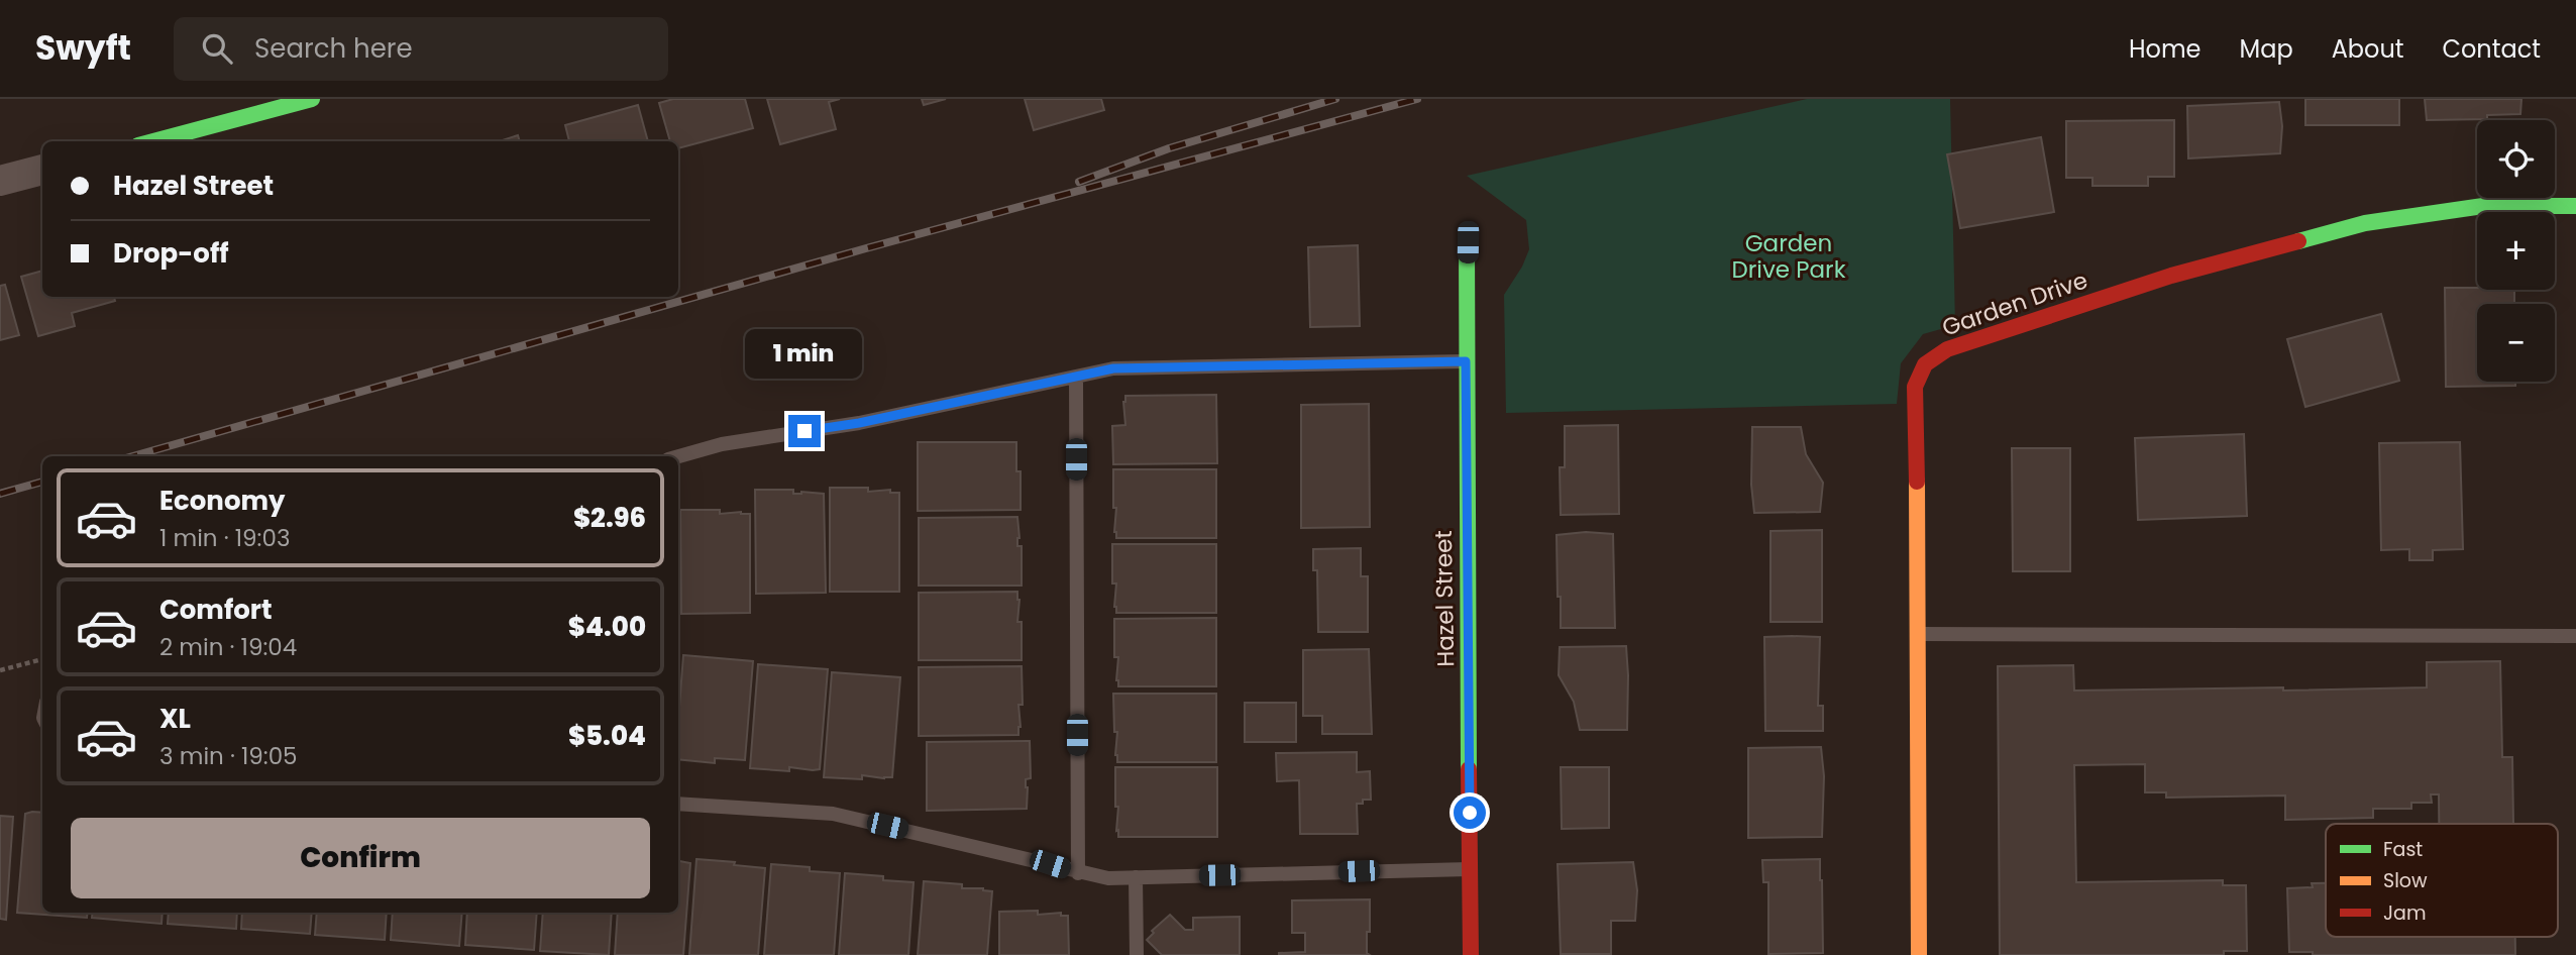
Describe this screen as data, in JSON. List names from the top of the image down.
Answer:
{
  "streets": {
    "street": ["Garden Drive", "Hazel Street"]
  },
  "parks": ["Garden Drive Park"],
  "legend": ["Fast", "Slow", "Jam"],
  "page": {
    "header": "Swyft",
    "search": "Search here",
    "nav": [
      "Home",
      "Map",
      "About",
      "Contact"
    ],
    "map_buttons": ["+", "−"],
    "banner": ["Hazel Street", "Drop-off"],
    "bubble": "1 min",
    "list": [
      {
        "name": "Economy",
        "note": "1 min · 19:03",
        "value": "$2.96"
      },
      {
        "name": "Comfort",
        "note": "2 min · 19:04",
        "value": "$4.00"
      },
      {
        "name": "XL",
        "note": "3 min · 19:05",
        "value": "$5.04"
      }
    ],
    "buttons": "Confirm"
  }
}
